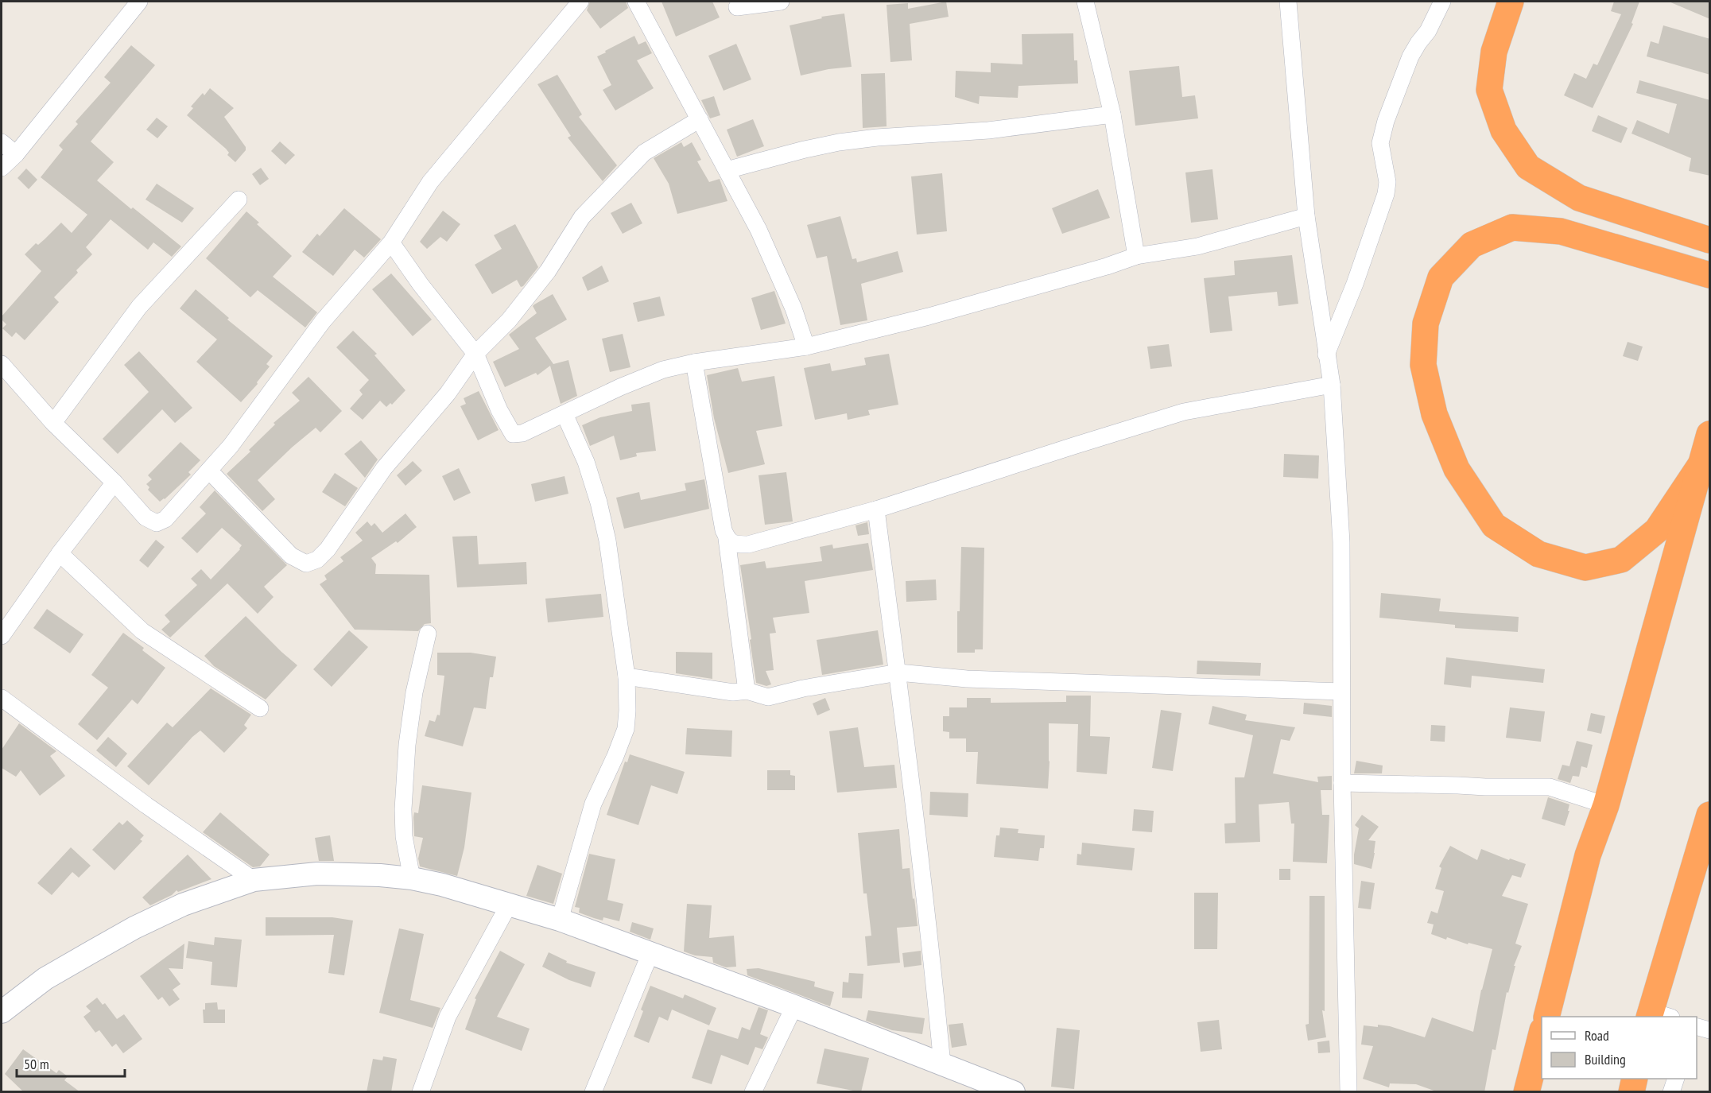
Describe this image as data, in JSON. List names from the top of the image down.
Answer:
{
  "legend": ["Road", "Building"],
  "scale_bar": "50 m"
}
